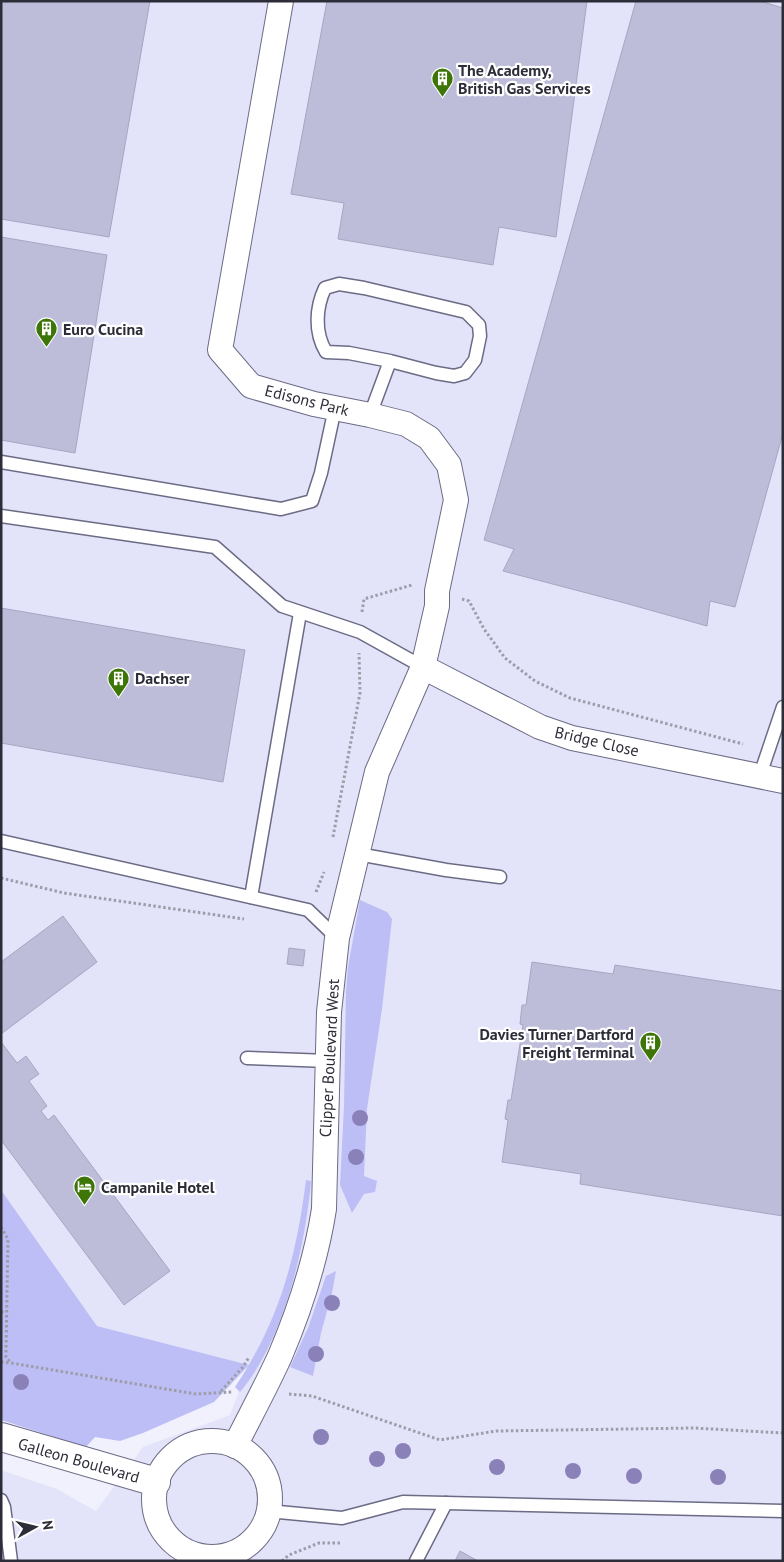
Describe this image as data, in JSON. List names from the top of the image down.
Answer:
{
  "streets": {
    "street": [
      "Edisons Park",
      "Bridge Close",
      "Clipper Boulevard West",
      "Galleon Boulevard"
    ]
  },
  "crossings": [
    ["Edisons Park", "Bridge Close"],
    ["Edisons Park", "Clipper Boulevard West"],
    ["Bridge Close", "Clipper Boulevard West"],
    ["Clipper Boulevard West", "Galleon Boulevard"]
  ],
  "places": {
    "building": [
      "The Academy, British Gas Services",
      "Euro Cucina",
      "Dachser",
      "Davies Turner Dartford Freight Terminal"
    ],
    "hotel": ["Campanile Hotel"]
  },
  "north": "right"
}
